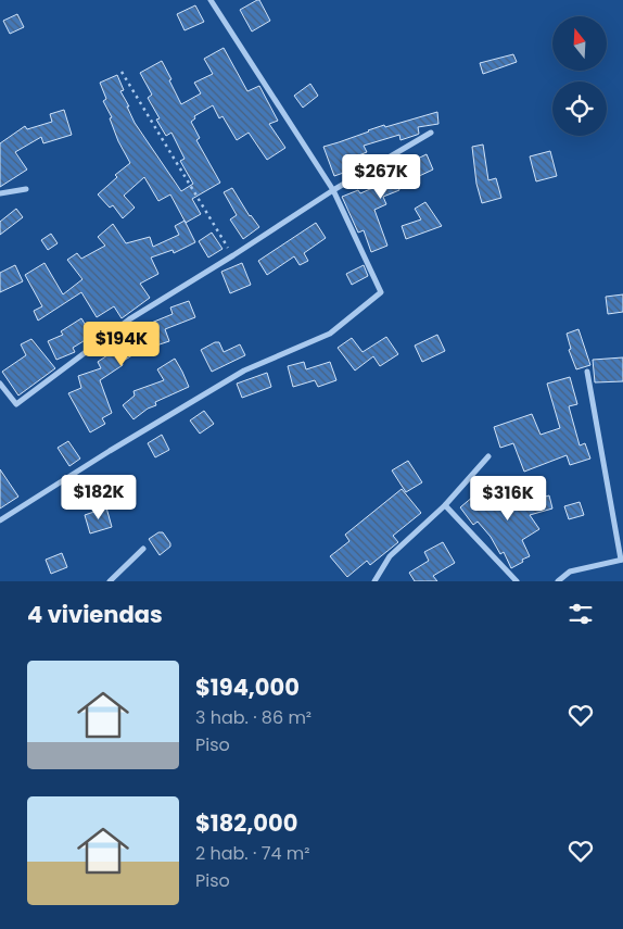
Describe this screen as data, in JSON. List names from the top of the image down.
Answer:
{
  "north": "top",
  "page": {
    "price": [
      "$267K",
      "$194K",
      "$182K",
      "$316K"
    ],
    "heading": "4 viviendas",
    "list": [
      {
        "name": "$194,000",
        "note": "3 hab. · 86 m² · Piso"
      },
      {
        "name": "$182,000",
        "note": "2 hab. · 74 m² · Piso"
      }
    ]
  }
}
